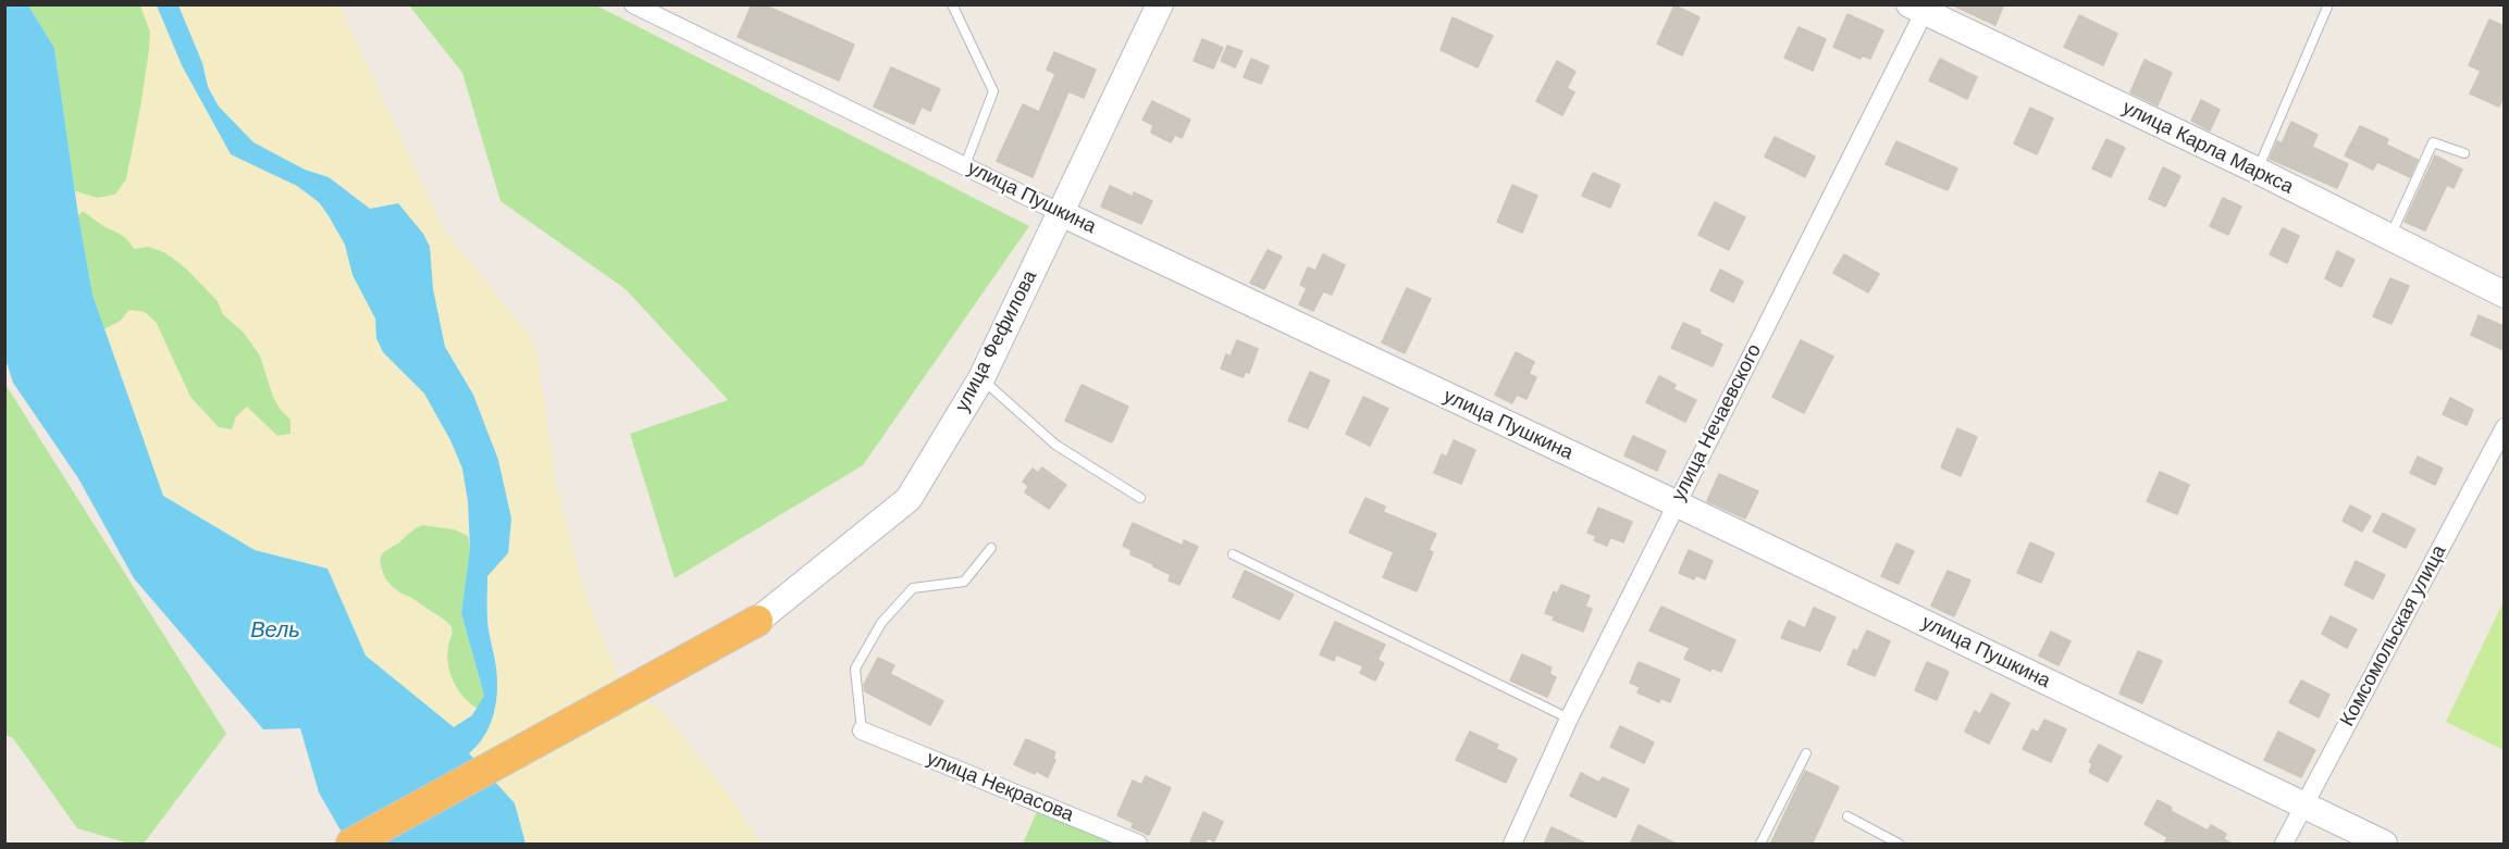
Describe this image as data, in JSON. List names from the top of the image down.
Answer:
{
  "streets": {
    "main road": ["улица Карла Маркса", "улица Пушкина", "улица Фефилова"],
    "street": ["улица Нечаевского", "Комсомольская улица", "улица Некрасова"]
  },
  "crossings": [
    ["улица Карла Маркса", "улица Нечаевского"],
    ["улица Пушкина", "улица Фефилова"],
    ["улица Пушкина", "улица Нечаевского"],
    ["улица Пушкина", "Комсомольская улица"]
  ],
  "water": ["Вель"]
}
